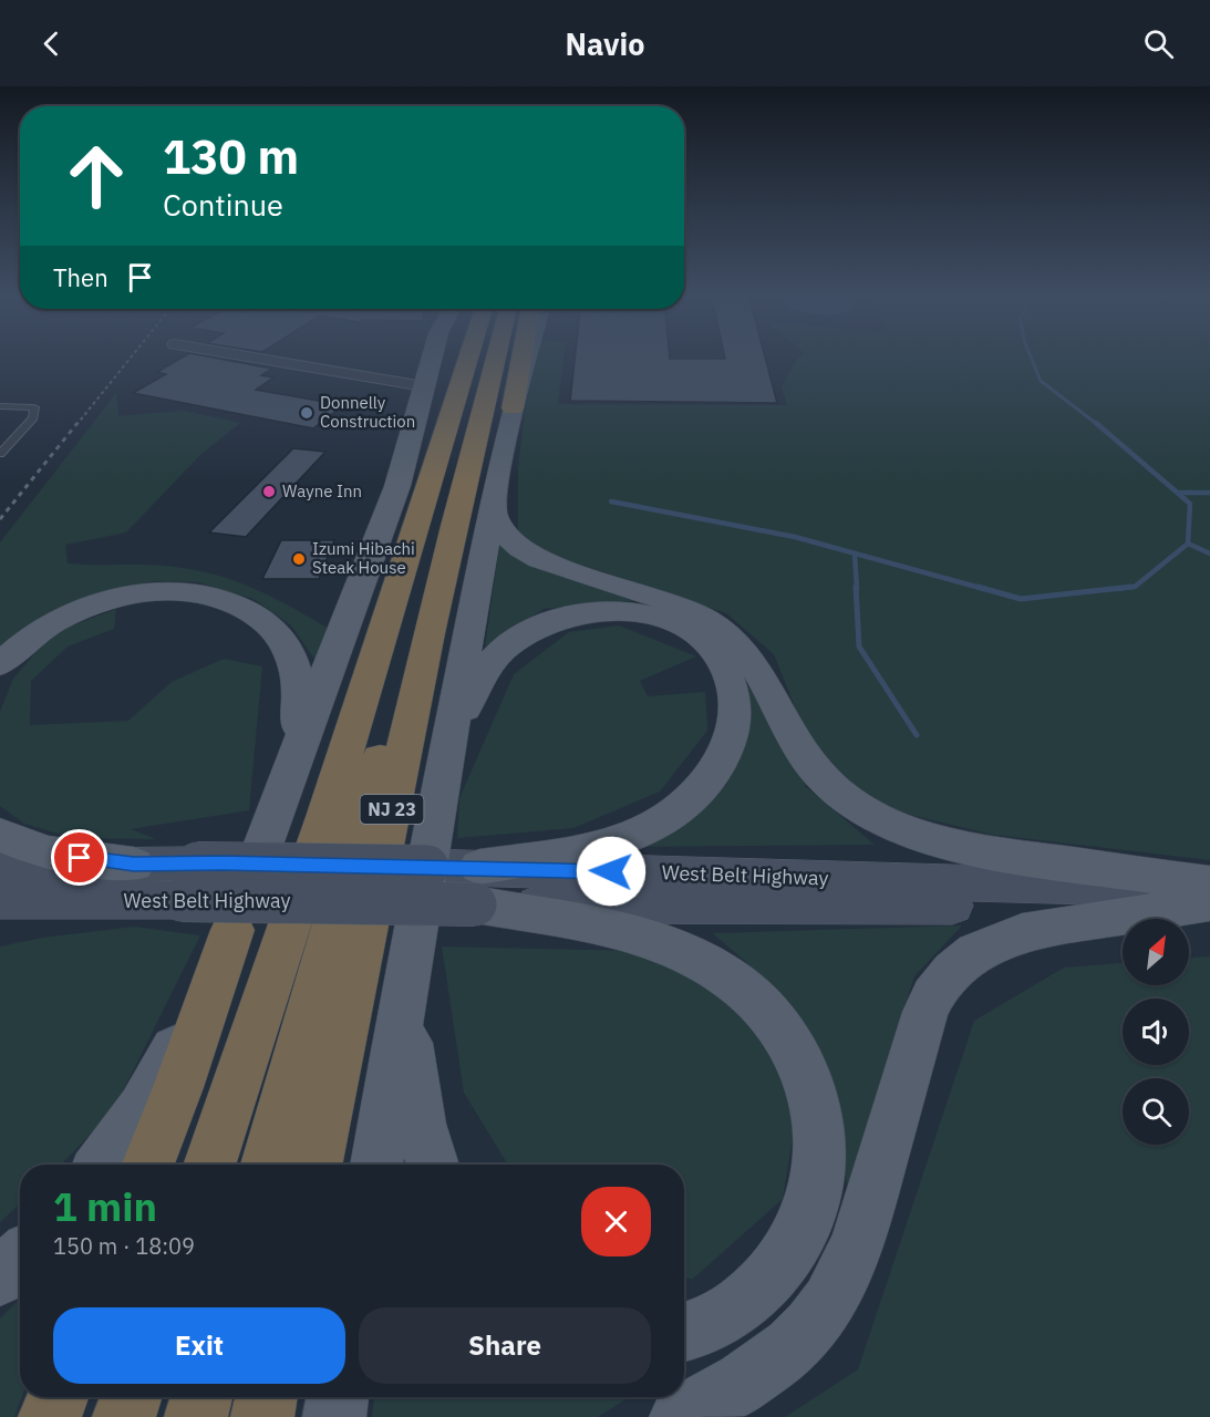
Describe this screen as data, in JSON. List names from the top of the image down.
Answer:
{
  "streets": {
    "highway": ["NJ 23"],
    "main road": ["West Belt Highway"]
  },
  "places": ["Donnelly Construction", "Wayne Inn", "Izumi Hibachi Steak House"],
  "north": "top right",
  "page": {
    "header": "Navio",
    "turn": ["130 m", "Continue"],
    "then": "Then",
    "heading": ["1 min", "150 m · 18:09"],
    "buttons": ["Exit", "Share"]
  }
}
